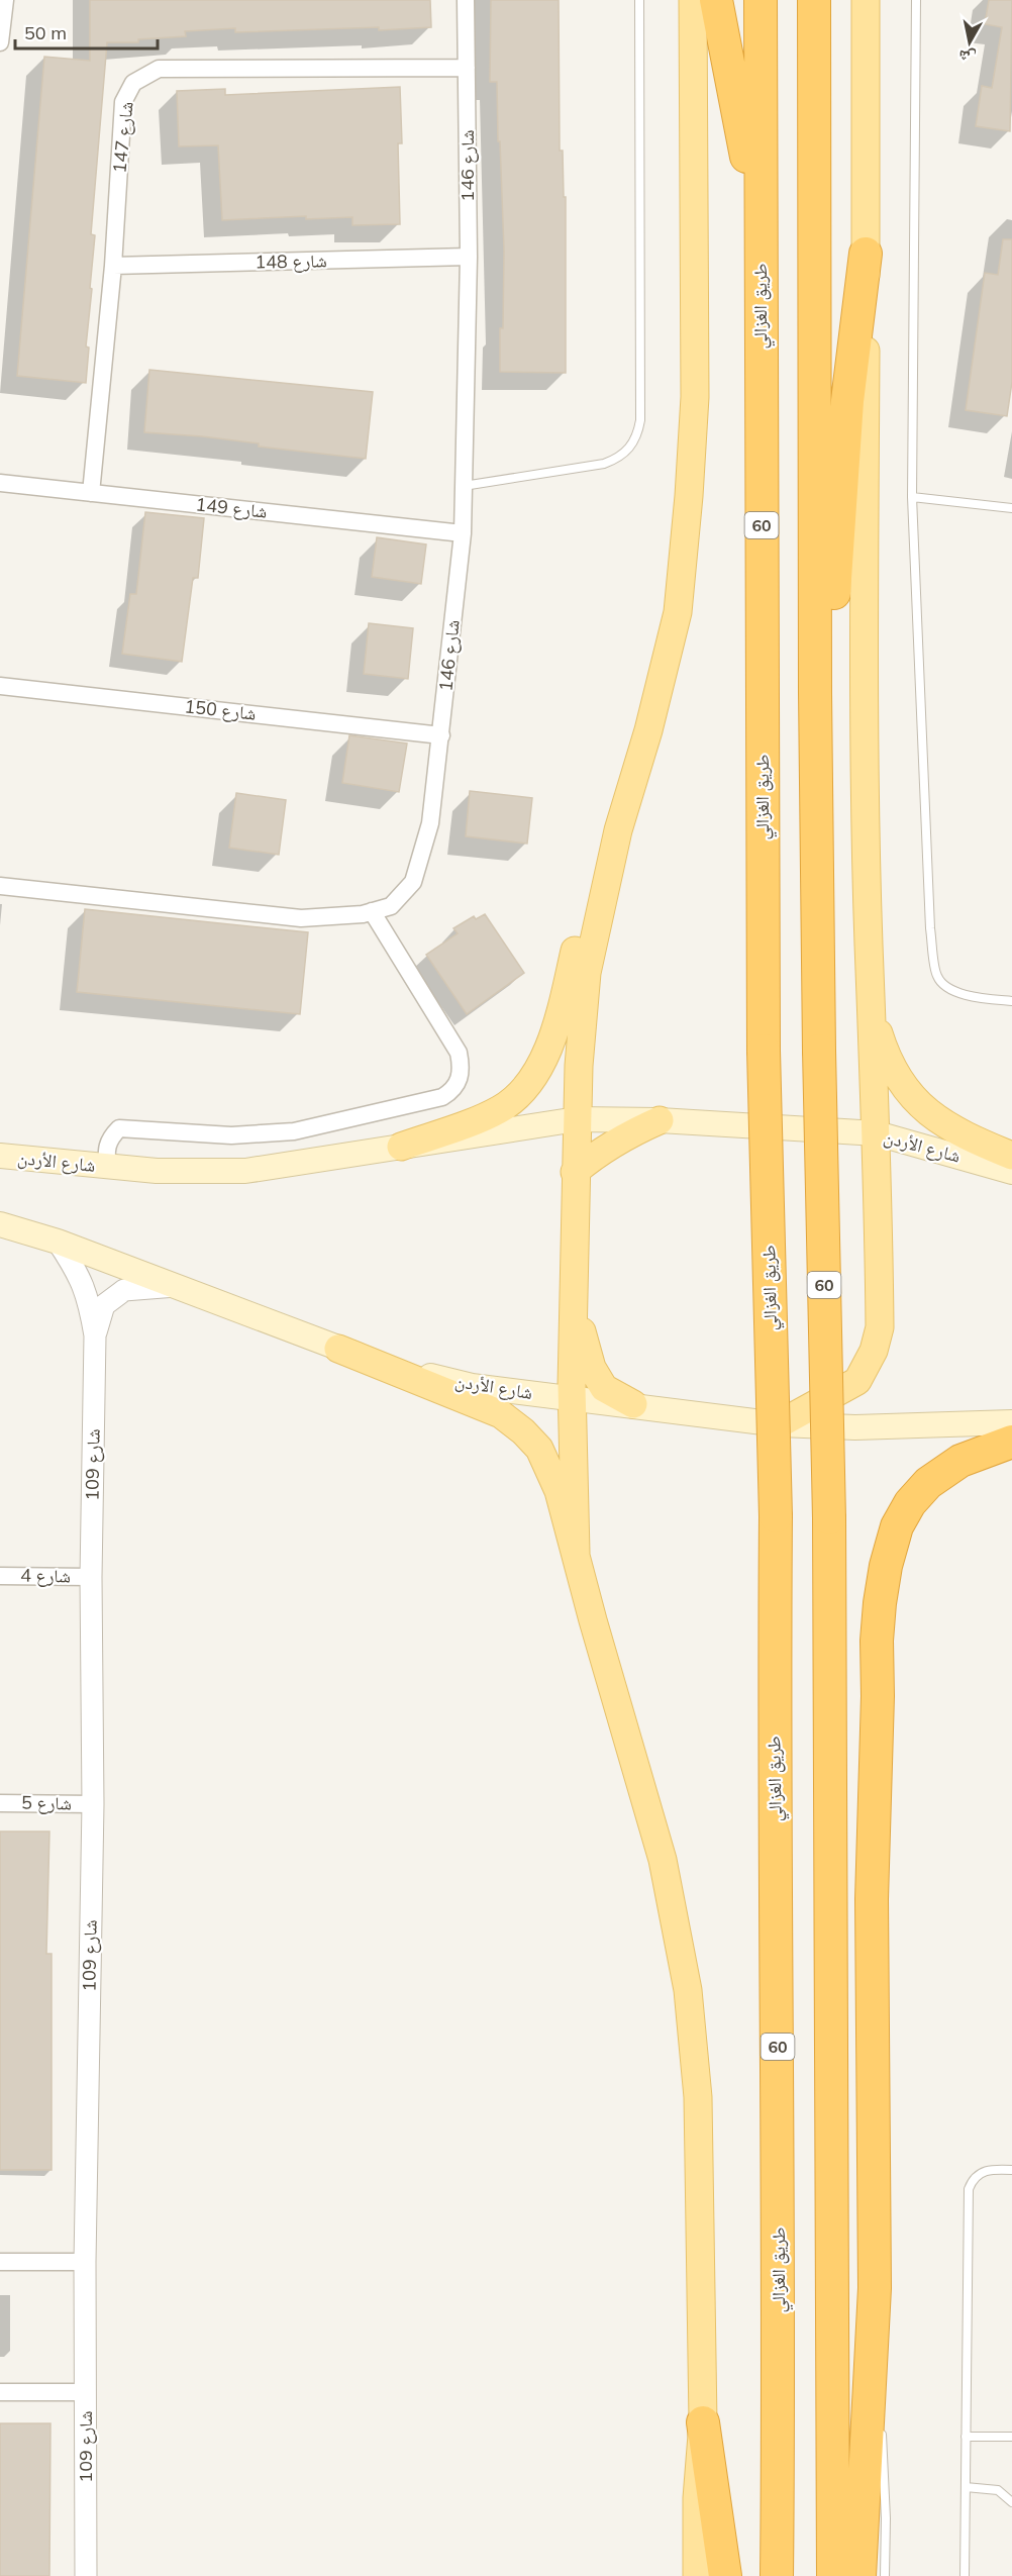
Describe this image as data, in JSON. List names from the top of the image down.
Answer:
{
  "streets": {
    "highway": ["طريق الغزالي", "60"],
    "main road": ["شارع الأردن"],
    "street": [
      "شارع 147",
      "شارع 146",
      "شارع 148",
      "شارع 149",
      "شارع 150",
      "شارع 109",
      "شارع 4",
      "شارع 5"
    ]
  },
  "crossings": [
    ["شارع 147", "شارع 146"],
    ["شارع 147", "شارع 148"],
    ["شارع 147", "شارع 149"],
    ["شارع 146", "شارع 148"],
    ["شارع 146", "شارع 149"],
    ["شارع 146", "شارع 150"],
    ["شارع الأردن", "شارع 109"],
    ["شارع 109", "شارع 4"],
    ["شارع 109", "شارع 5"]
  ],
  "scale_bar": "50 m",
  "north": "bottom"
}
